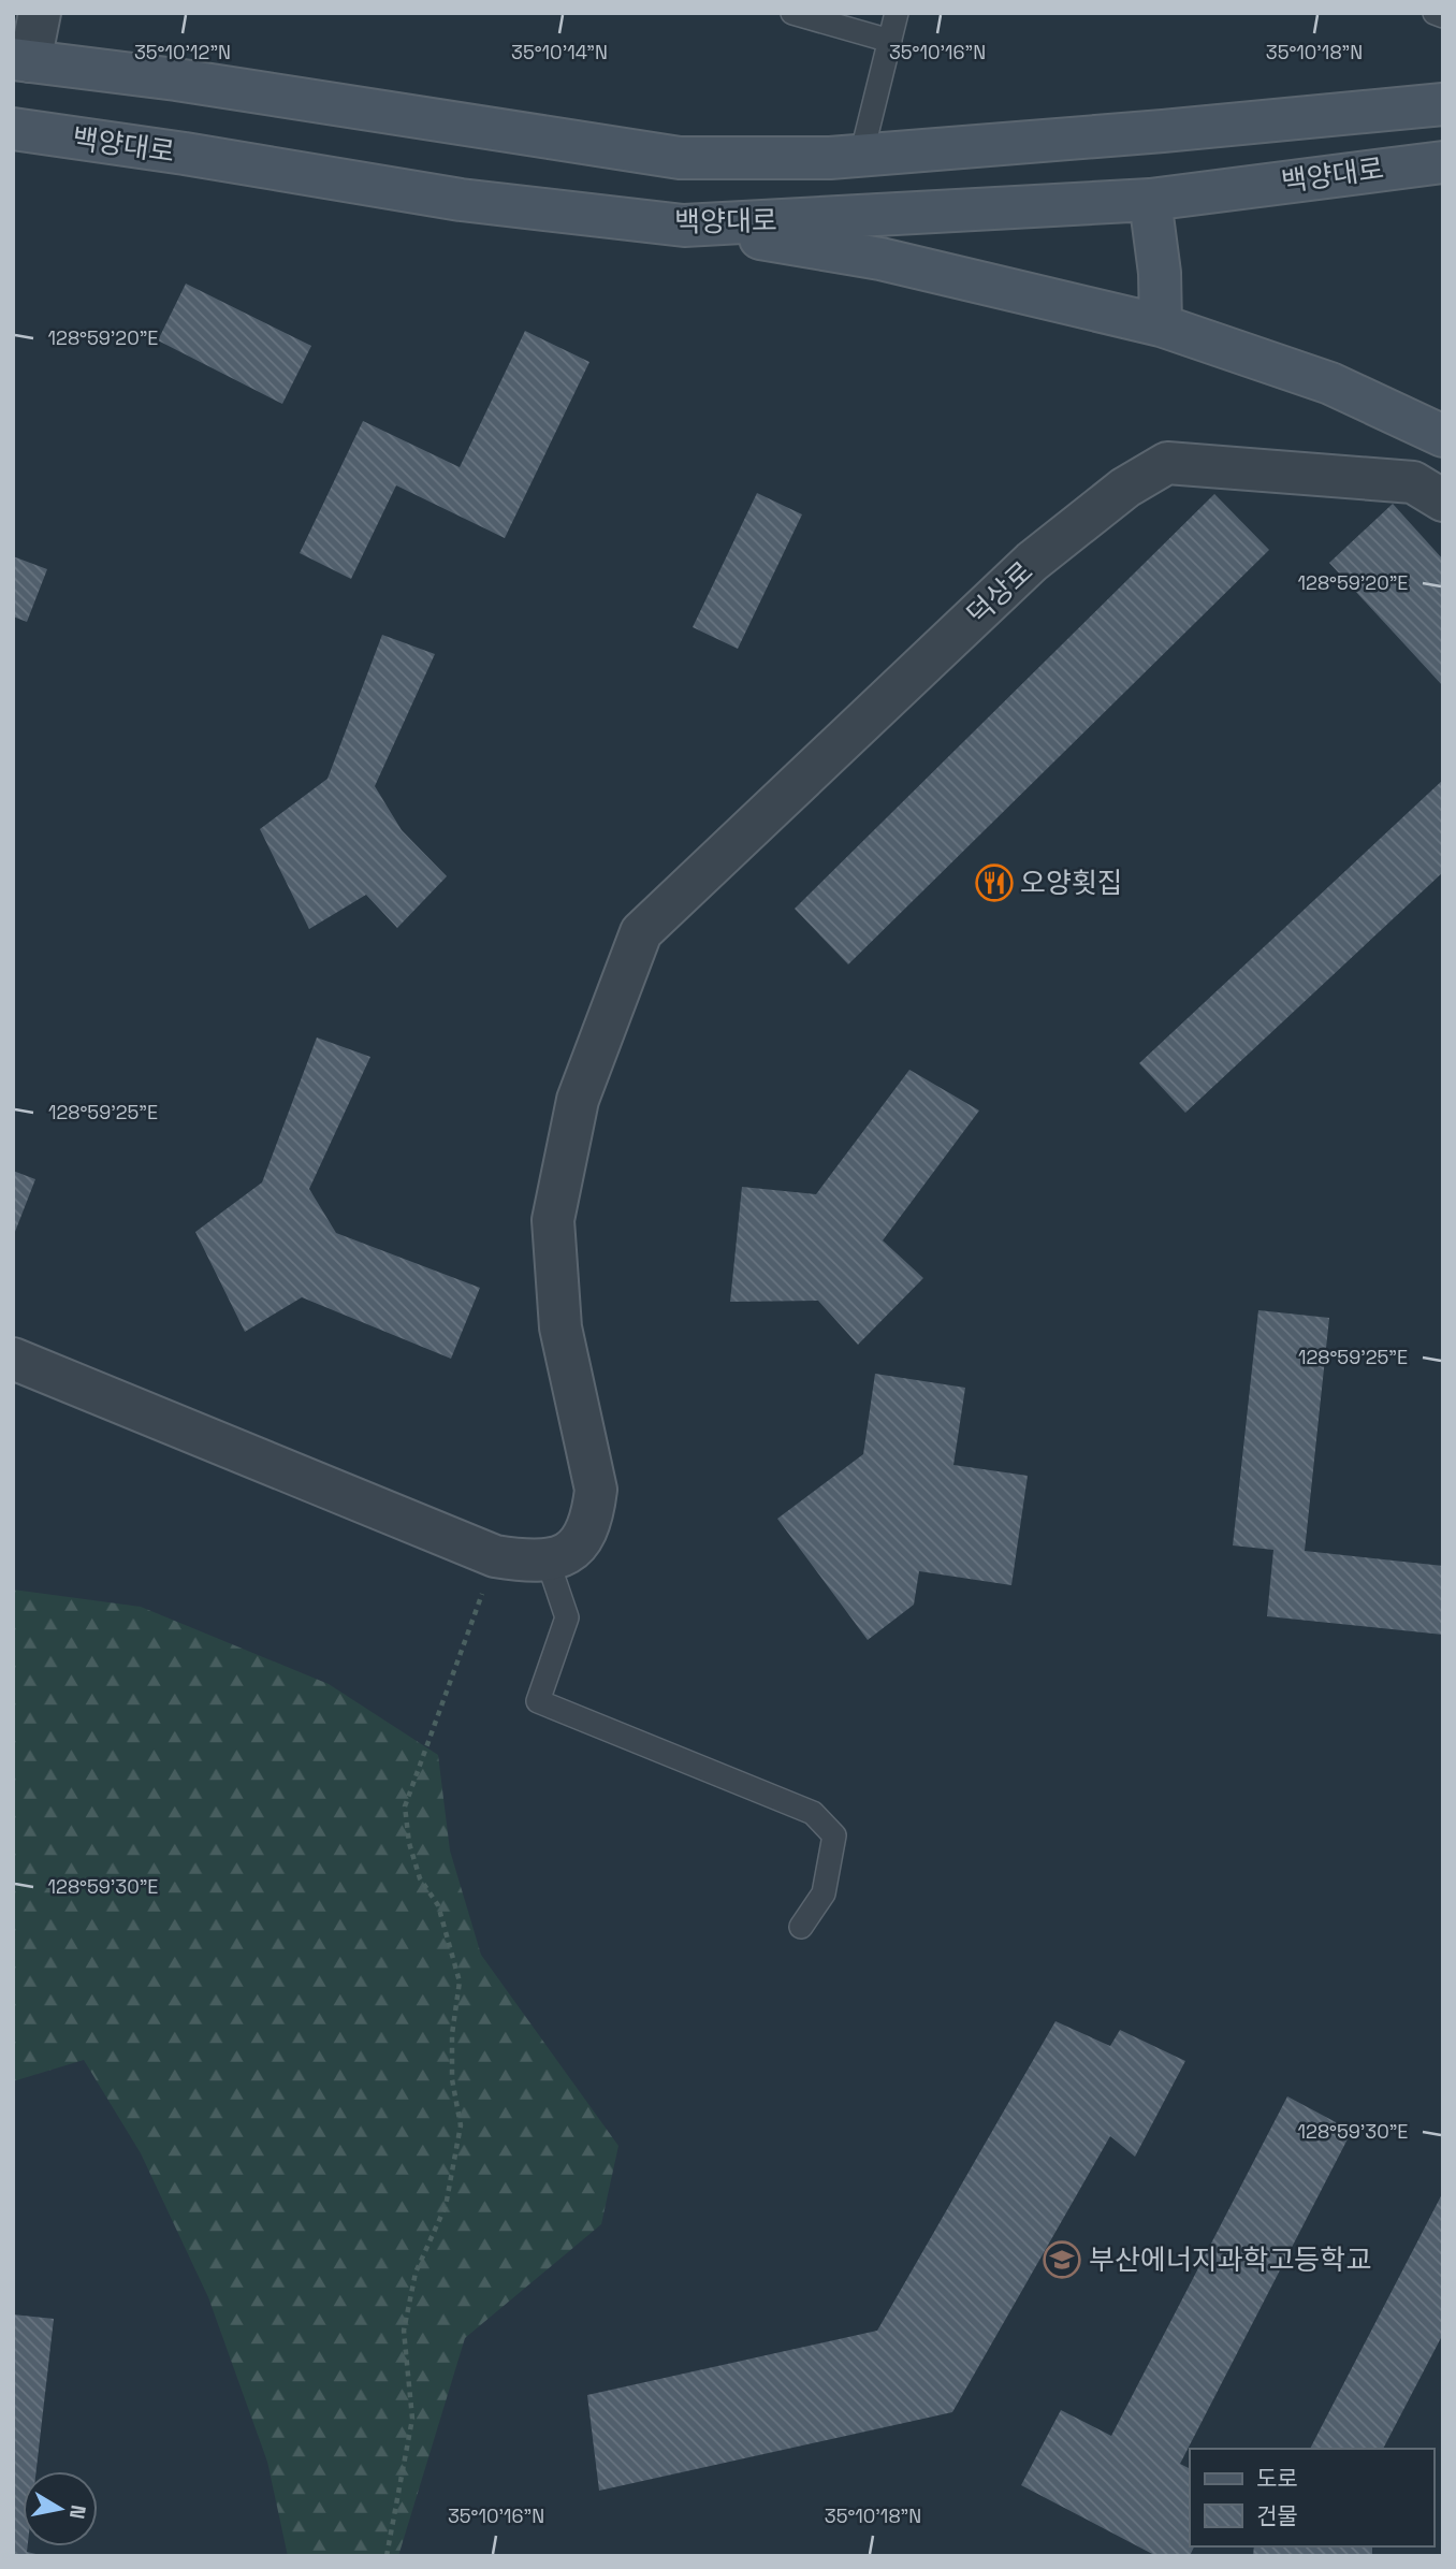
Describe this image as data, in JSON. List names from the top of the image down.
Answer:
{
  "streets": {
    "main road": ["백양대로"],
    "street": ["덕상로"]
  },
  "places": {
    "restaurant": ["오양횟집"],
    "school or university": ["부산에너지과학고등학교"]
  },
  "legend": ["도로", "건물"],
  "north": "right",
  "coordinates": [
    "35°10'12\"N",
    "35°10'14\"N",
    "35°10'16\"N",
    "35°10'18\"N",
    "128°59'20\"E",
    "128°59'25\"E",
    "128°59'30\"E"
  ]
}
